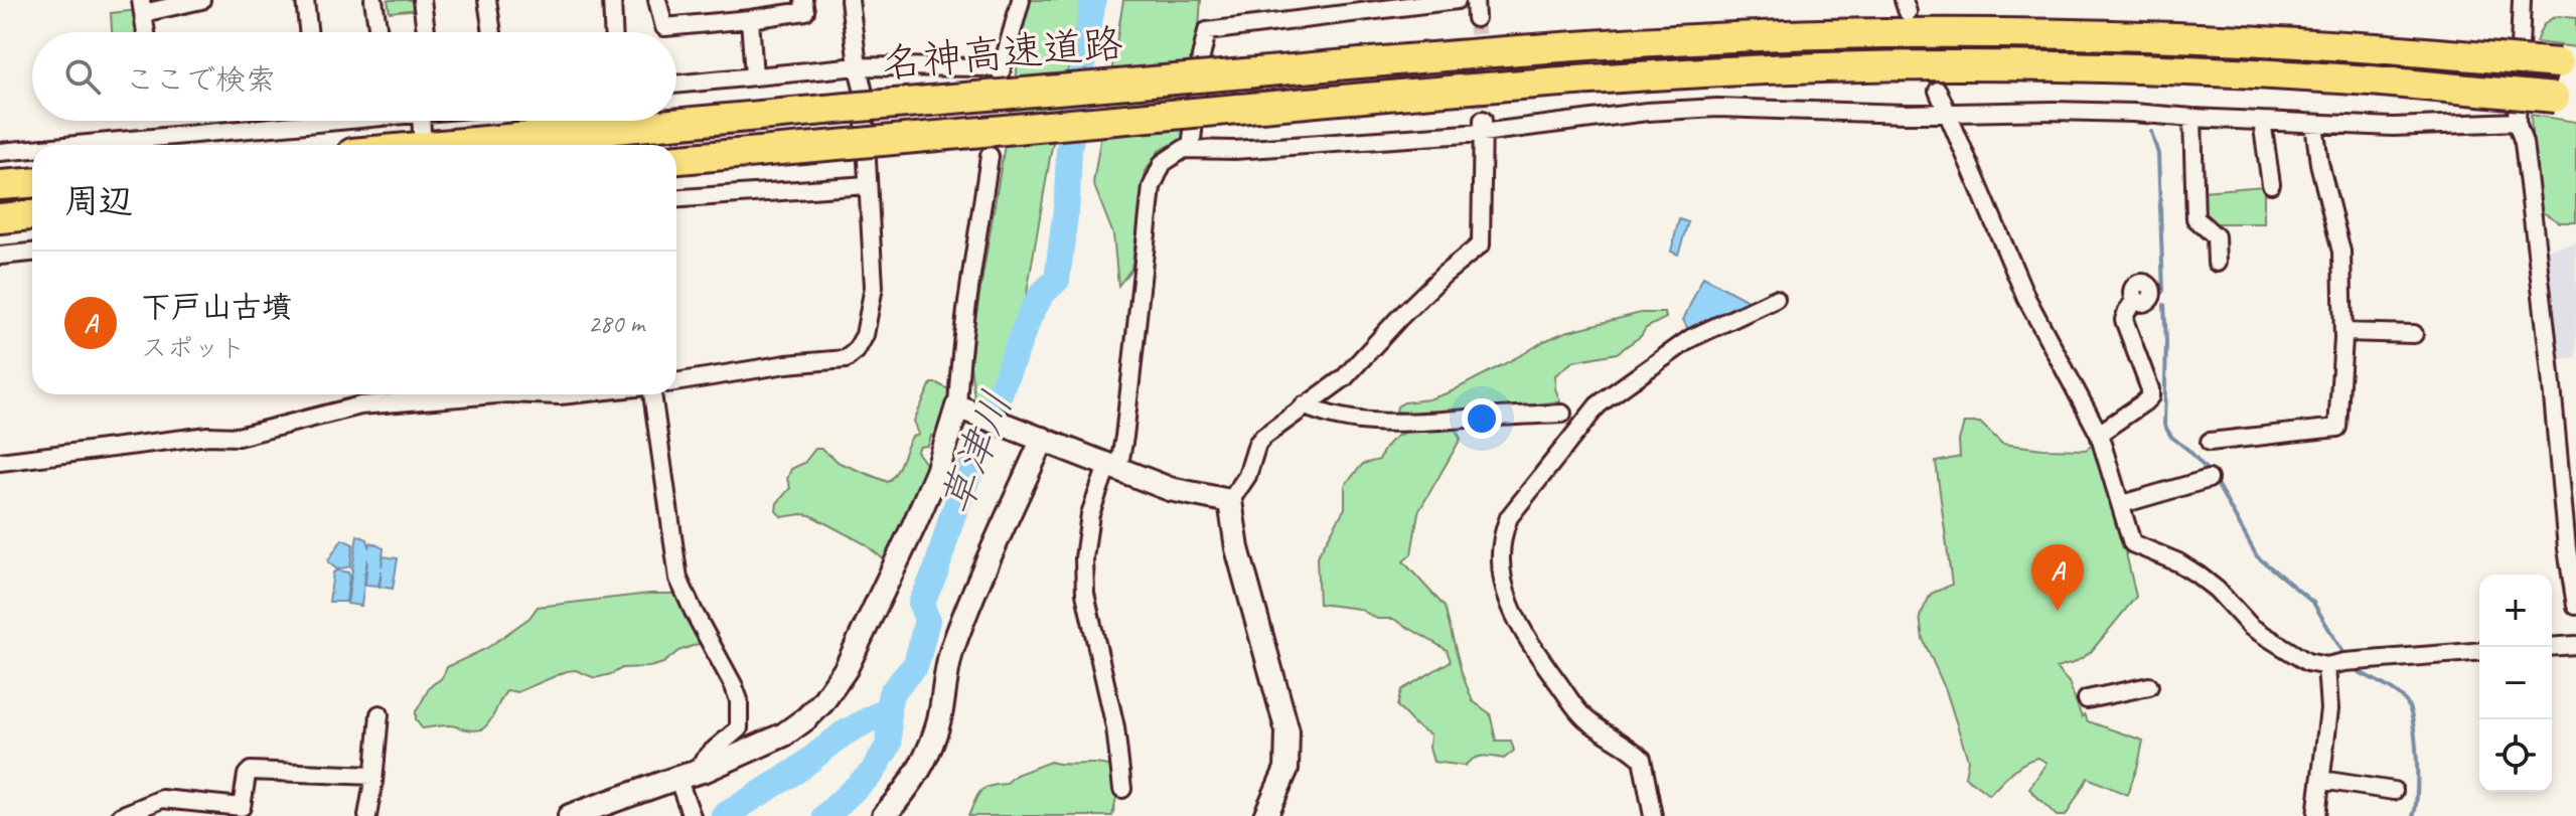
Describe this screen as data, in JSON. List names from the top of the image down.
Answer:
{
  "streets": {
    "highway": ["名神高速道路"]
  },
  "water": ["草津川"],
  "page": {
    "search": "ここで検索",
    "heading": "周辺",
    "list": [
      {
        "mark": "A",
        "name": "下戸山古墳",
        "note": "スポット",
        "value": "280 m"
      }
    ],
    "pins": "A",
    "map_buttons": ["+", "−"]
  }
}
